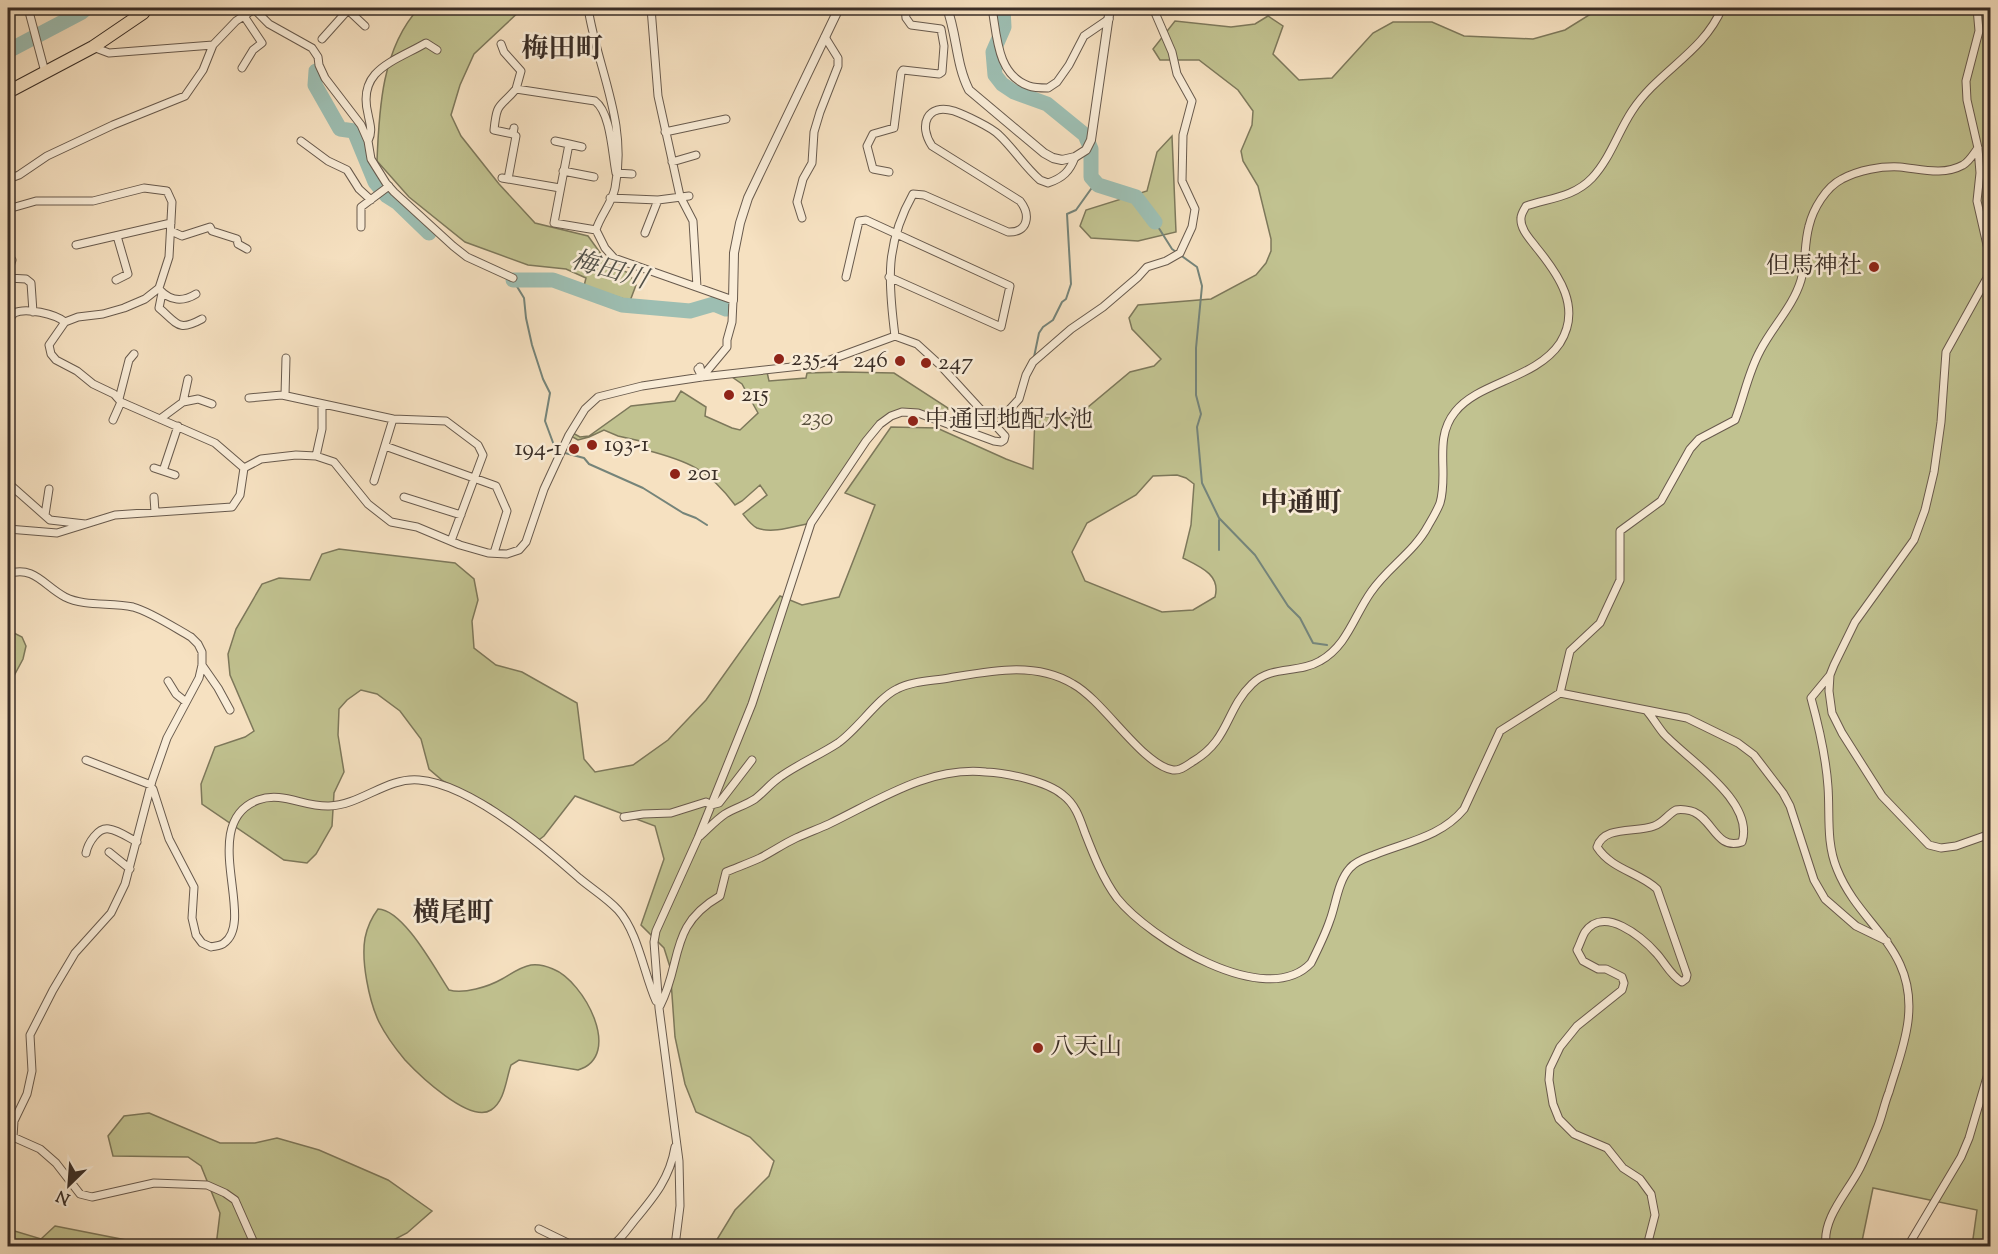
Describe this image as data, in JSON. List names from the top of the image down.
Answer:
{
  "districts": ["梅田町", "中通町", "横尾町"],
  "water": ["梅田川"],
  "parks": ["230"],
  "places": [
    "但馬神社",
    "235-4",
    "246",
    "247",
    "215",
    "中通団地配水池",
    "193-1",
    "194-1",
    "201",
    "八天山"
  ],
  "north": "bottom left"
}
